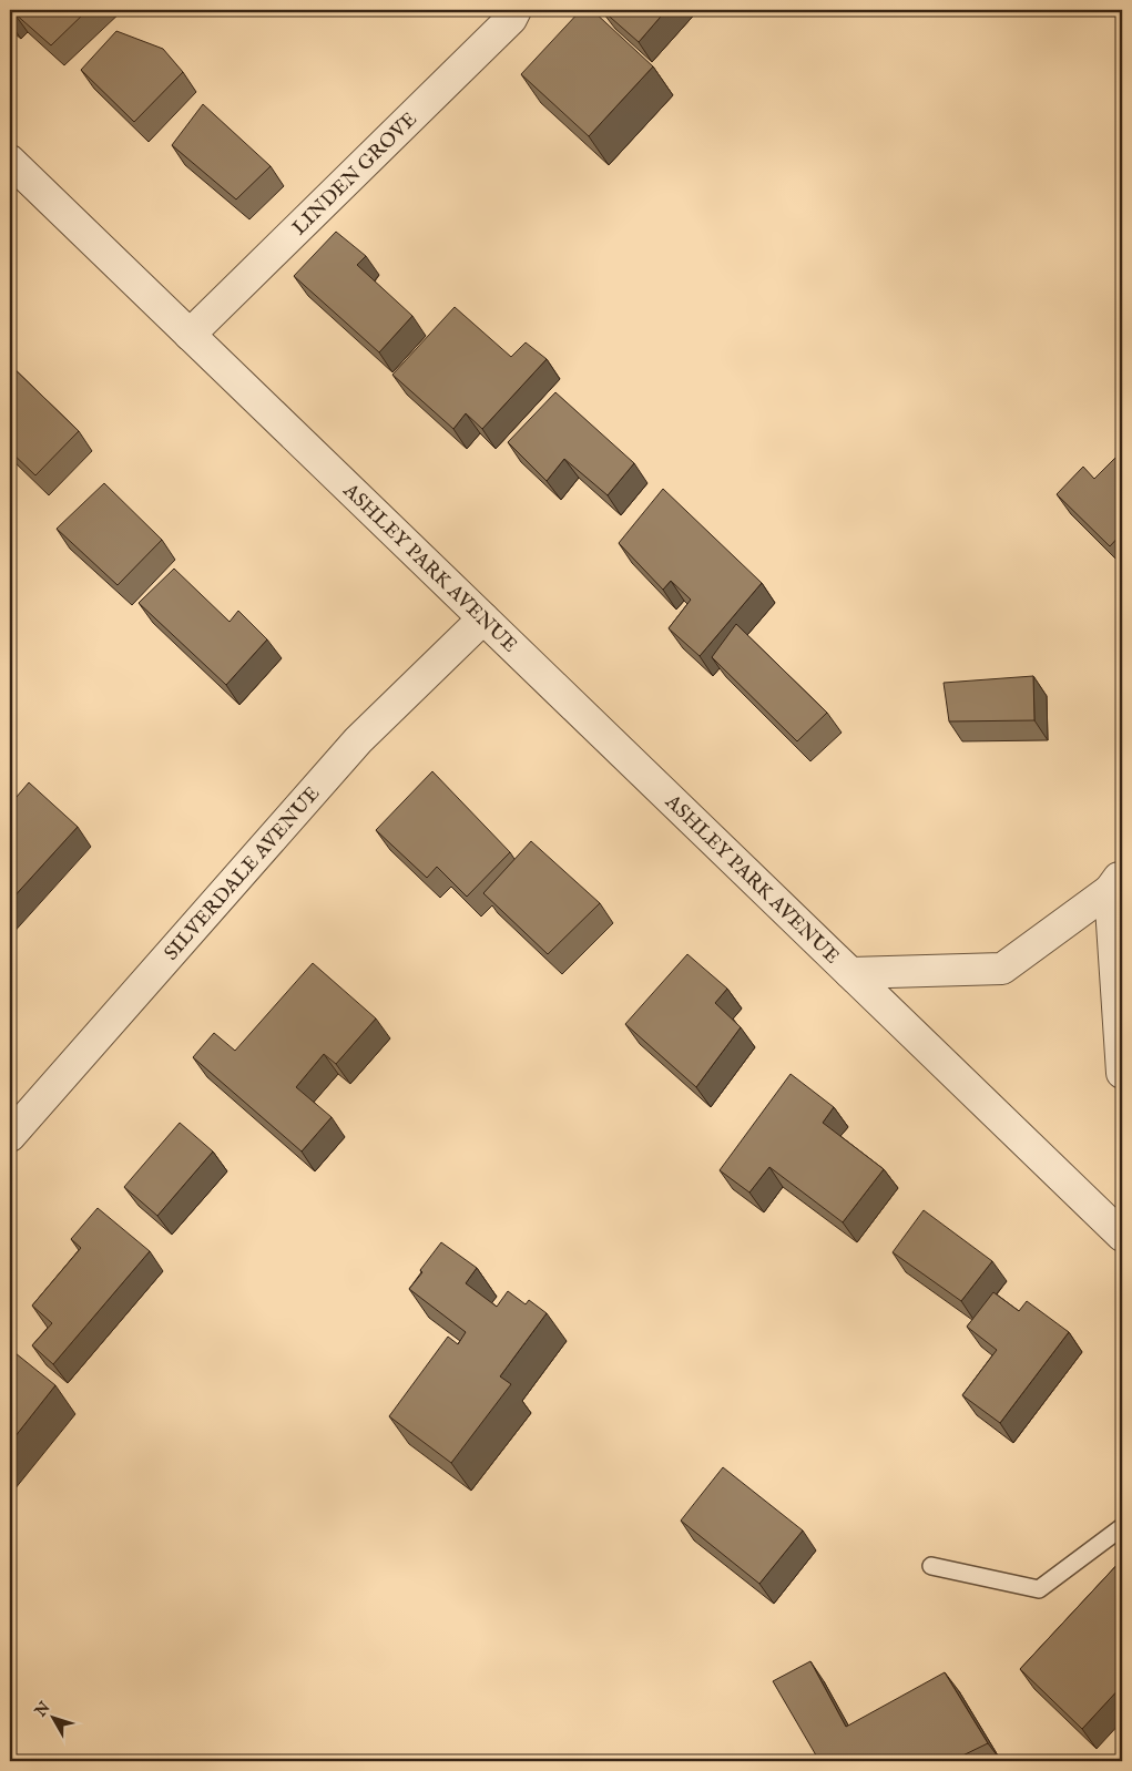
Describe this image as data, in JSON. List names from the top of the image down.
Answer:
{
  "streets": {
    "street": ["LINDEN GROVE", "ASHLEY PARK AVENUE", "SILVERDALE AVENUE"]
  },
  "crossings": [
    ["LINDEN GROVE", "ASHLEY PARK AVENUE"],
    ["ASHLEY PARK AVENUE", "SILVERDALE AVENUE"]
  ],
  "north": "top left"
}
